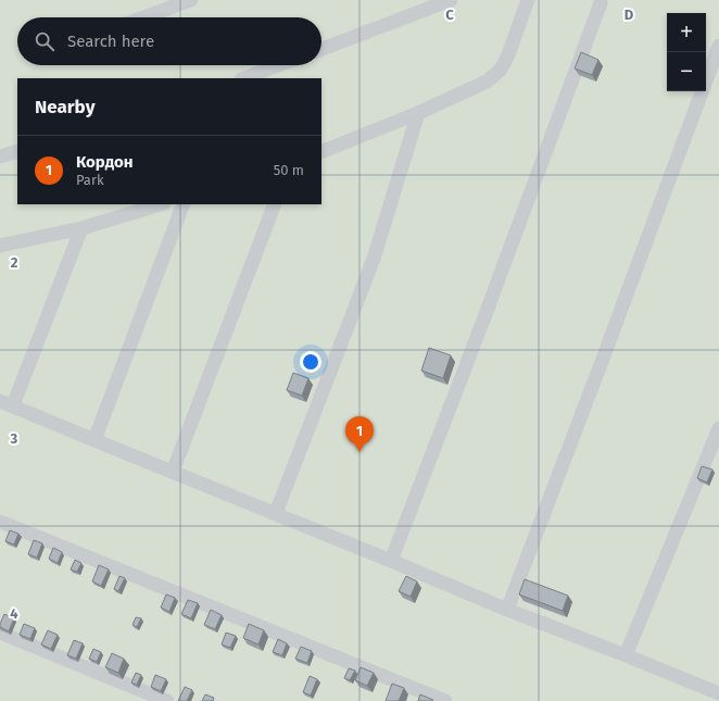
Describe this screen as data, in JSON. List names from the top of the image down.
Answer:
{
  "page": {
    "map_buttons": ["+", "−"],
    "search": "Search here",
    "heading": "Nearby",
    "list": [
      {
        "mark": "1",
        "name": "Кордон",
        "note": "Park",
        "value": "50 m"
      }
    ],
    "pins": "1"
  },
  "grid": {
    "columns": ["C", "D"],
    "rows": ["2", "3", "4"]
  }
}
